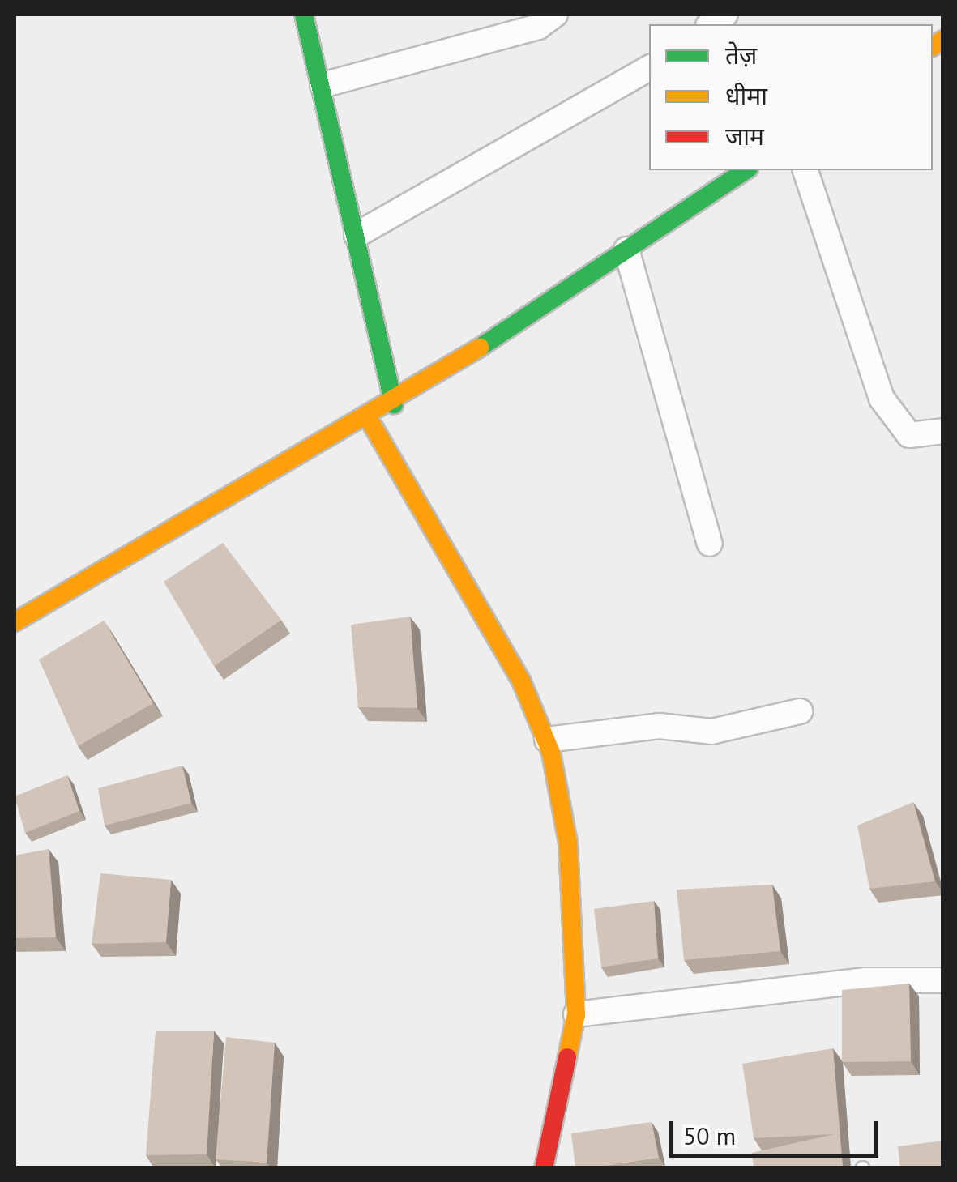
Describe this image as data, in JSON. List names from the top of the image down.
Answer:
{
  "legend": ["तेज़", "धीमा", "जाम"],
  "scale_bar": "50 m"
}
